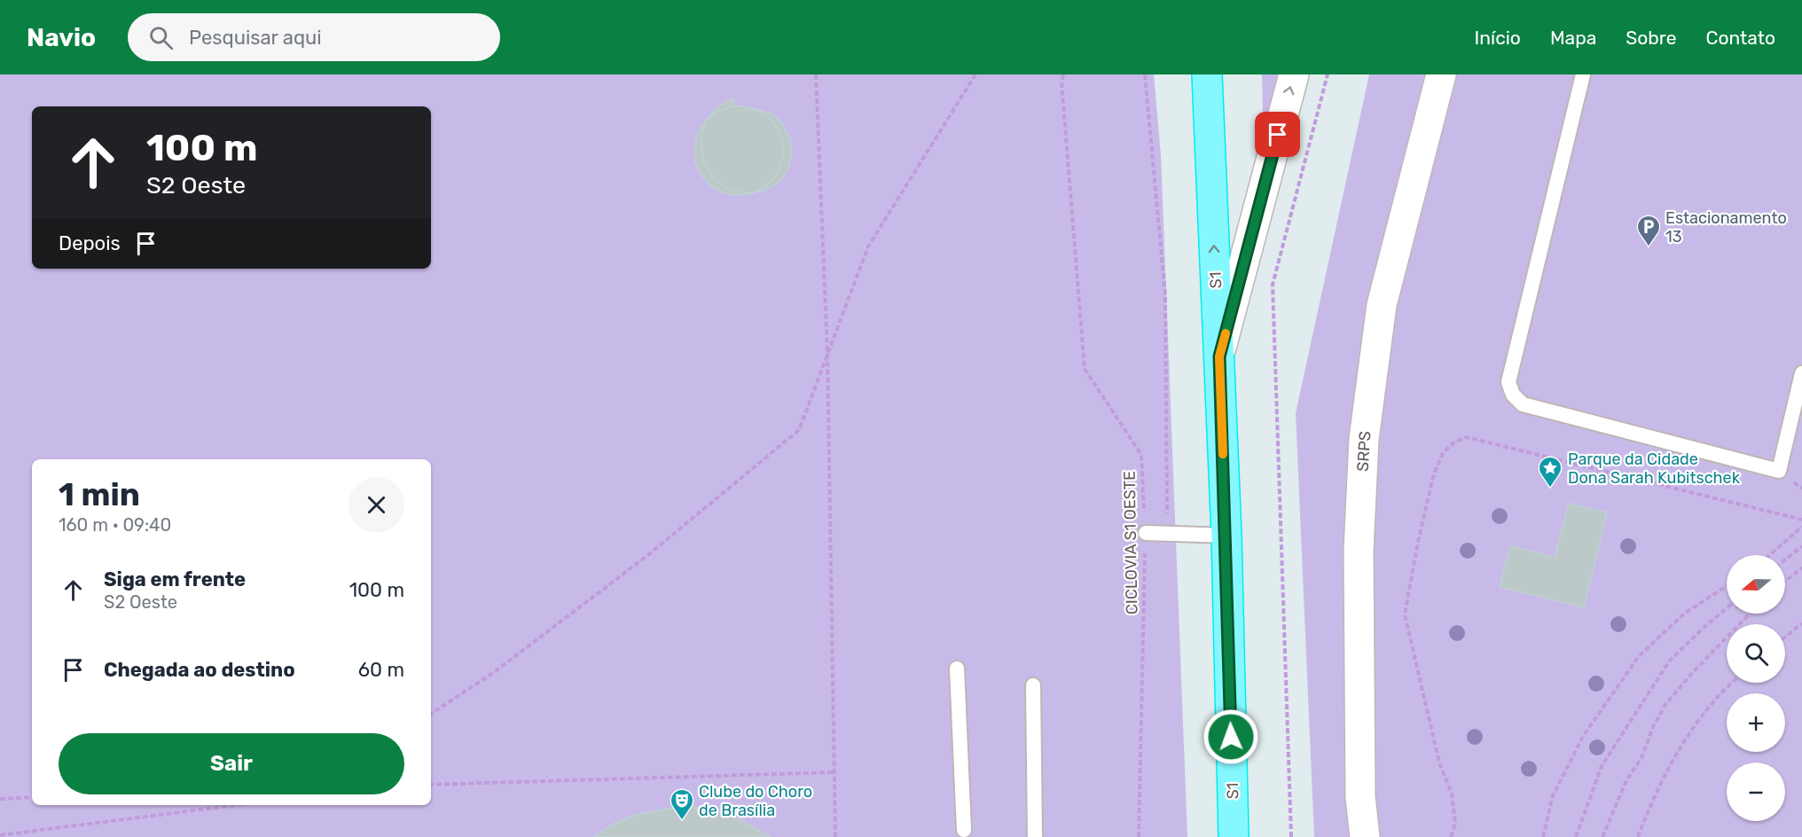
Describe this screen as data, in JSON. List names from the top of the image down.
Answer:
{
  "streets": {
    "highway": ["S1"],
    "main road": ["SRPS"],
    "path": ["CICLOVIA S1 OESTE"]
  },
  "one_way": ["S1"],
  "places": {
    "parking": ["Estacionamento 13"],
    "place": ["Parque da Cidade Dona Sarah Kubitschek"],
    "theatre": ["Clube do Choro de Brasília"]
  },
  "north": "left",
  "page": {
    "header": "Navio",
    "search": "Pesquisar aqui",
    "nav": [
      "Início",
      "Mapa",
      "Sobre",
      "Contato"
    ],
    "turn": ["100 m", "S2 Oeste"],
    "then": "Depois",
    "heading": ["1 min", "160 m · 09:40"],
    "list": [
      {
        "name": "Siga em frente",
        "note": "S2 Oeste",
        "value": "100 m"
      },
      {
        "name": "Chegada ao destino",
        "value": "60 m"
      }
    ],
    "map_buttons": ["+", "−"],
    "buttons": "Sair"
  }
}
